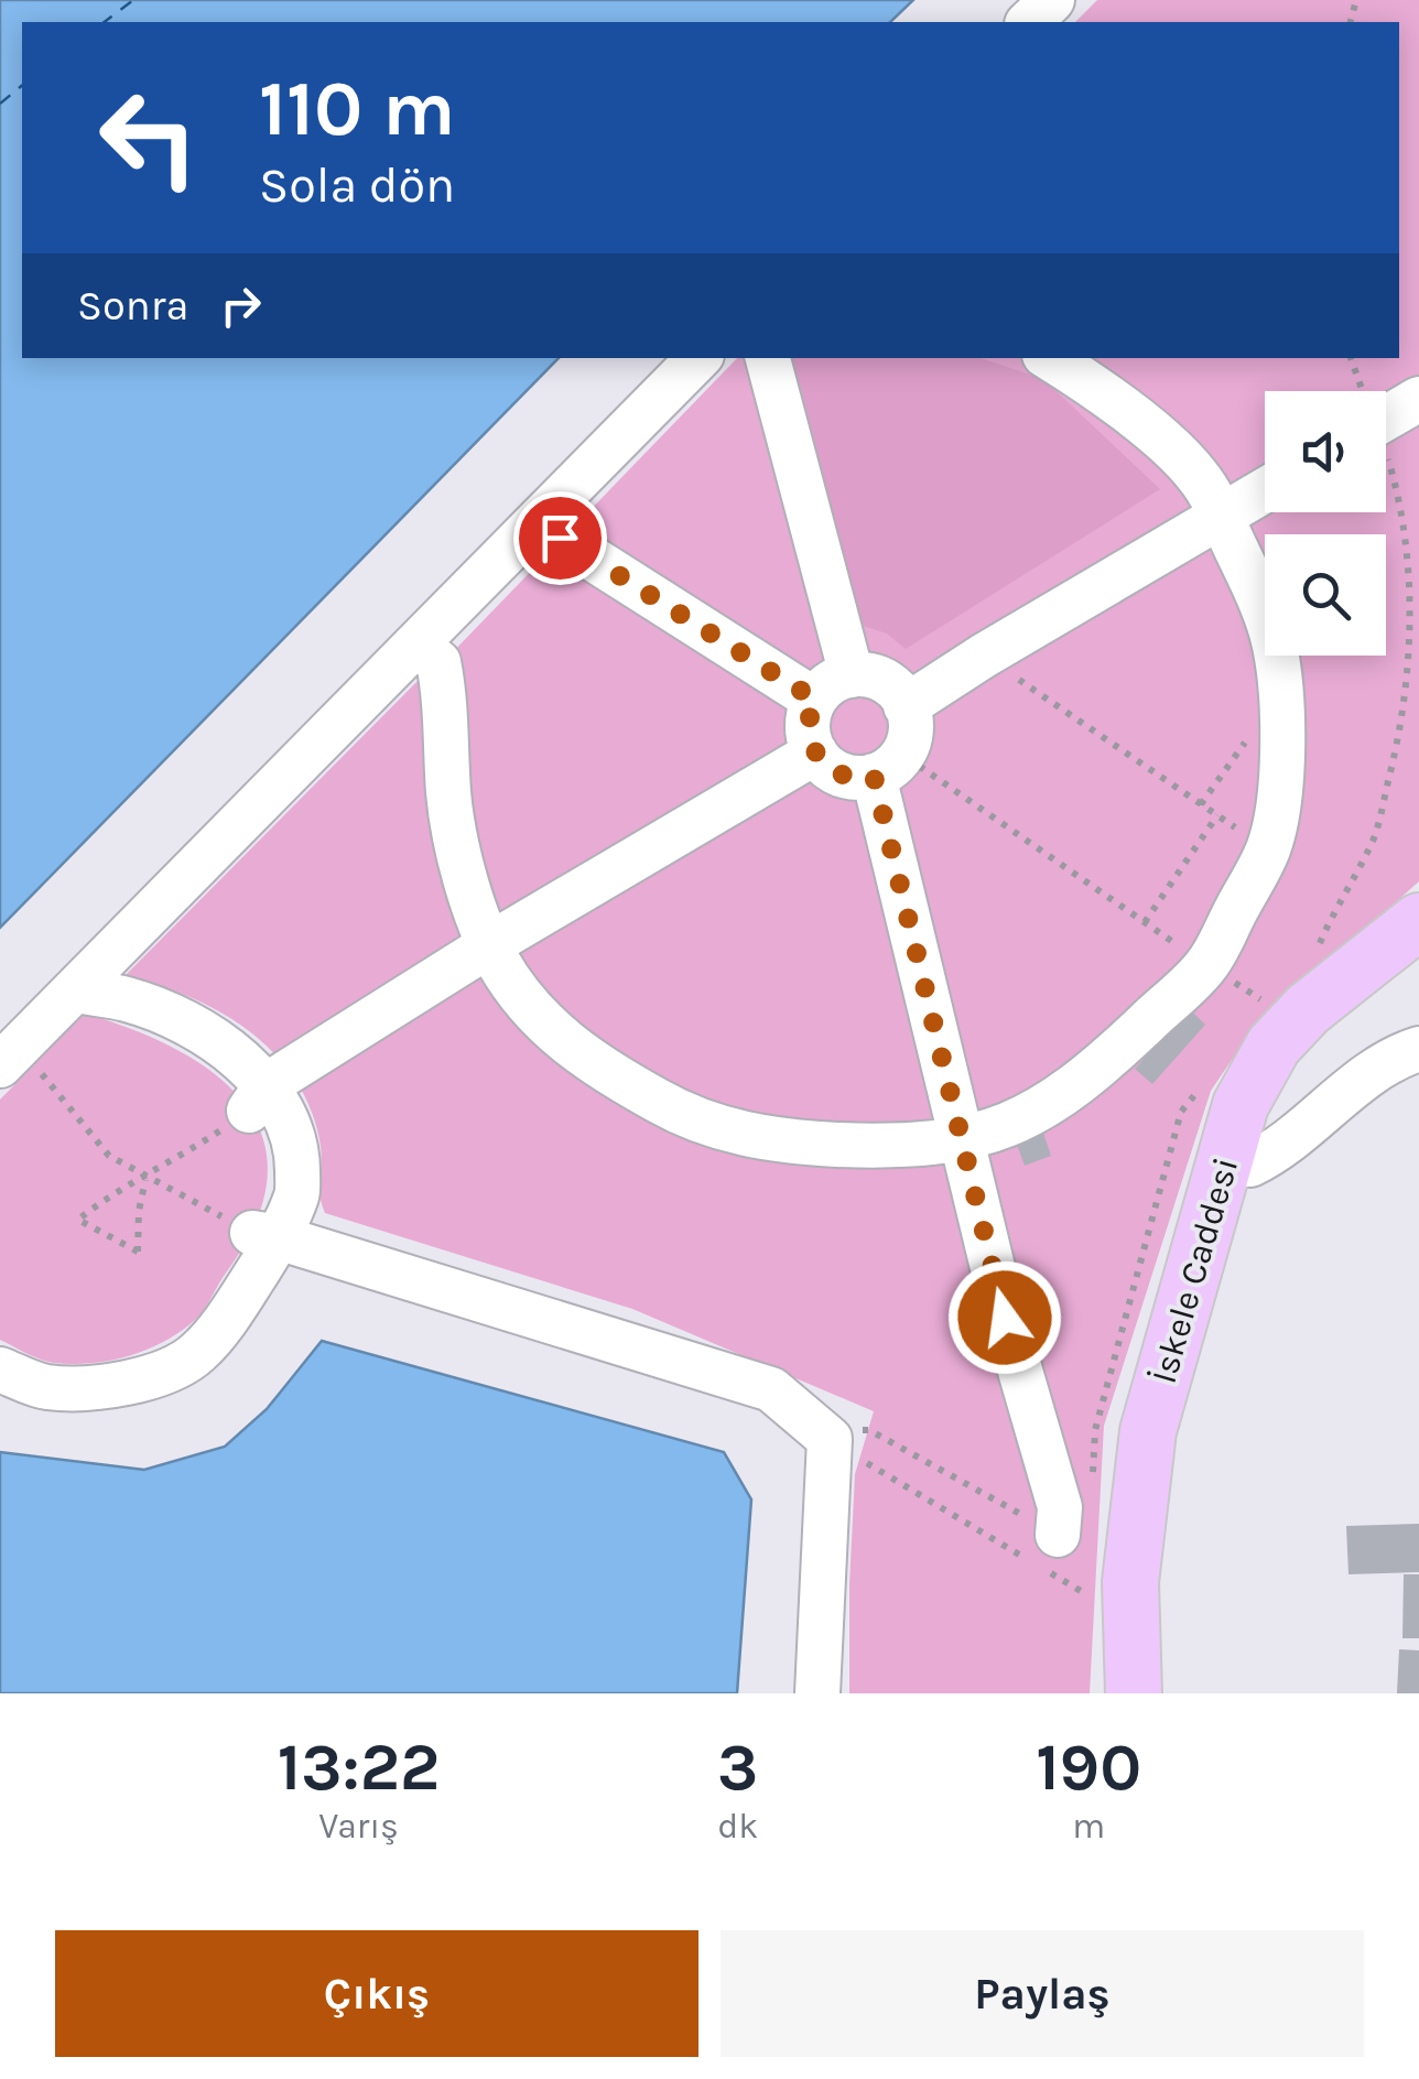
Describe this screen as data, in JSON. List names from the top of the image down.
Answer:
{
  "streets": {
    "main road": ["İskele Caddesi"]
  },
  "page": {
    "turn": ["110 m", "Sola dön"],
    "then": "Sonra",
    "eta": [
      "13:22",
      "Varış",
      "3",
      "dk",
      "190",
      "m"
    ],
    "buttons": ["Çıkış", "Paylaş"]
  }
}
